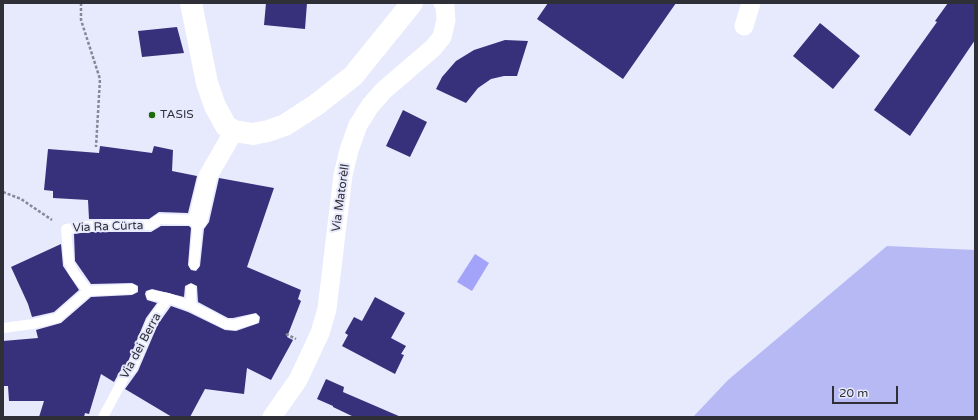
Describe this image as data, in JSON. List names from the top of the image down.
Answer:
{
  "streets": {
    "street": ["Via Matorèll"],
    "lane": ["Via Ra Cürta", "Via dei Berra"]
  },
  "places": ["TASIS"],
  "scale_bar": "20 m"
}
